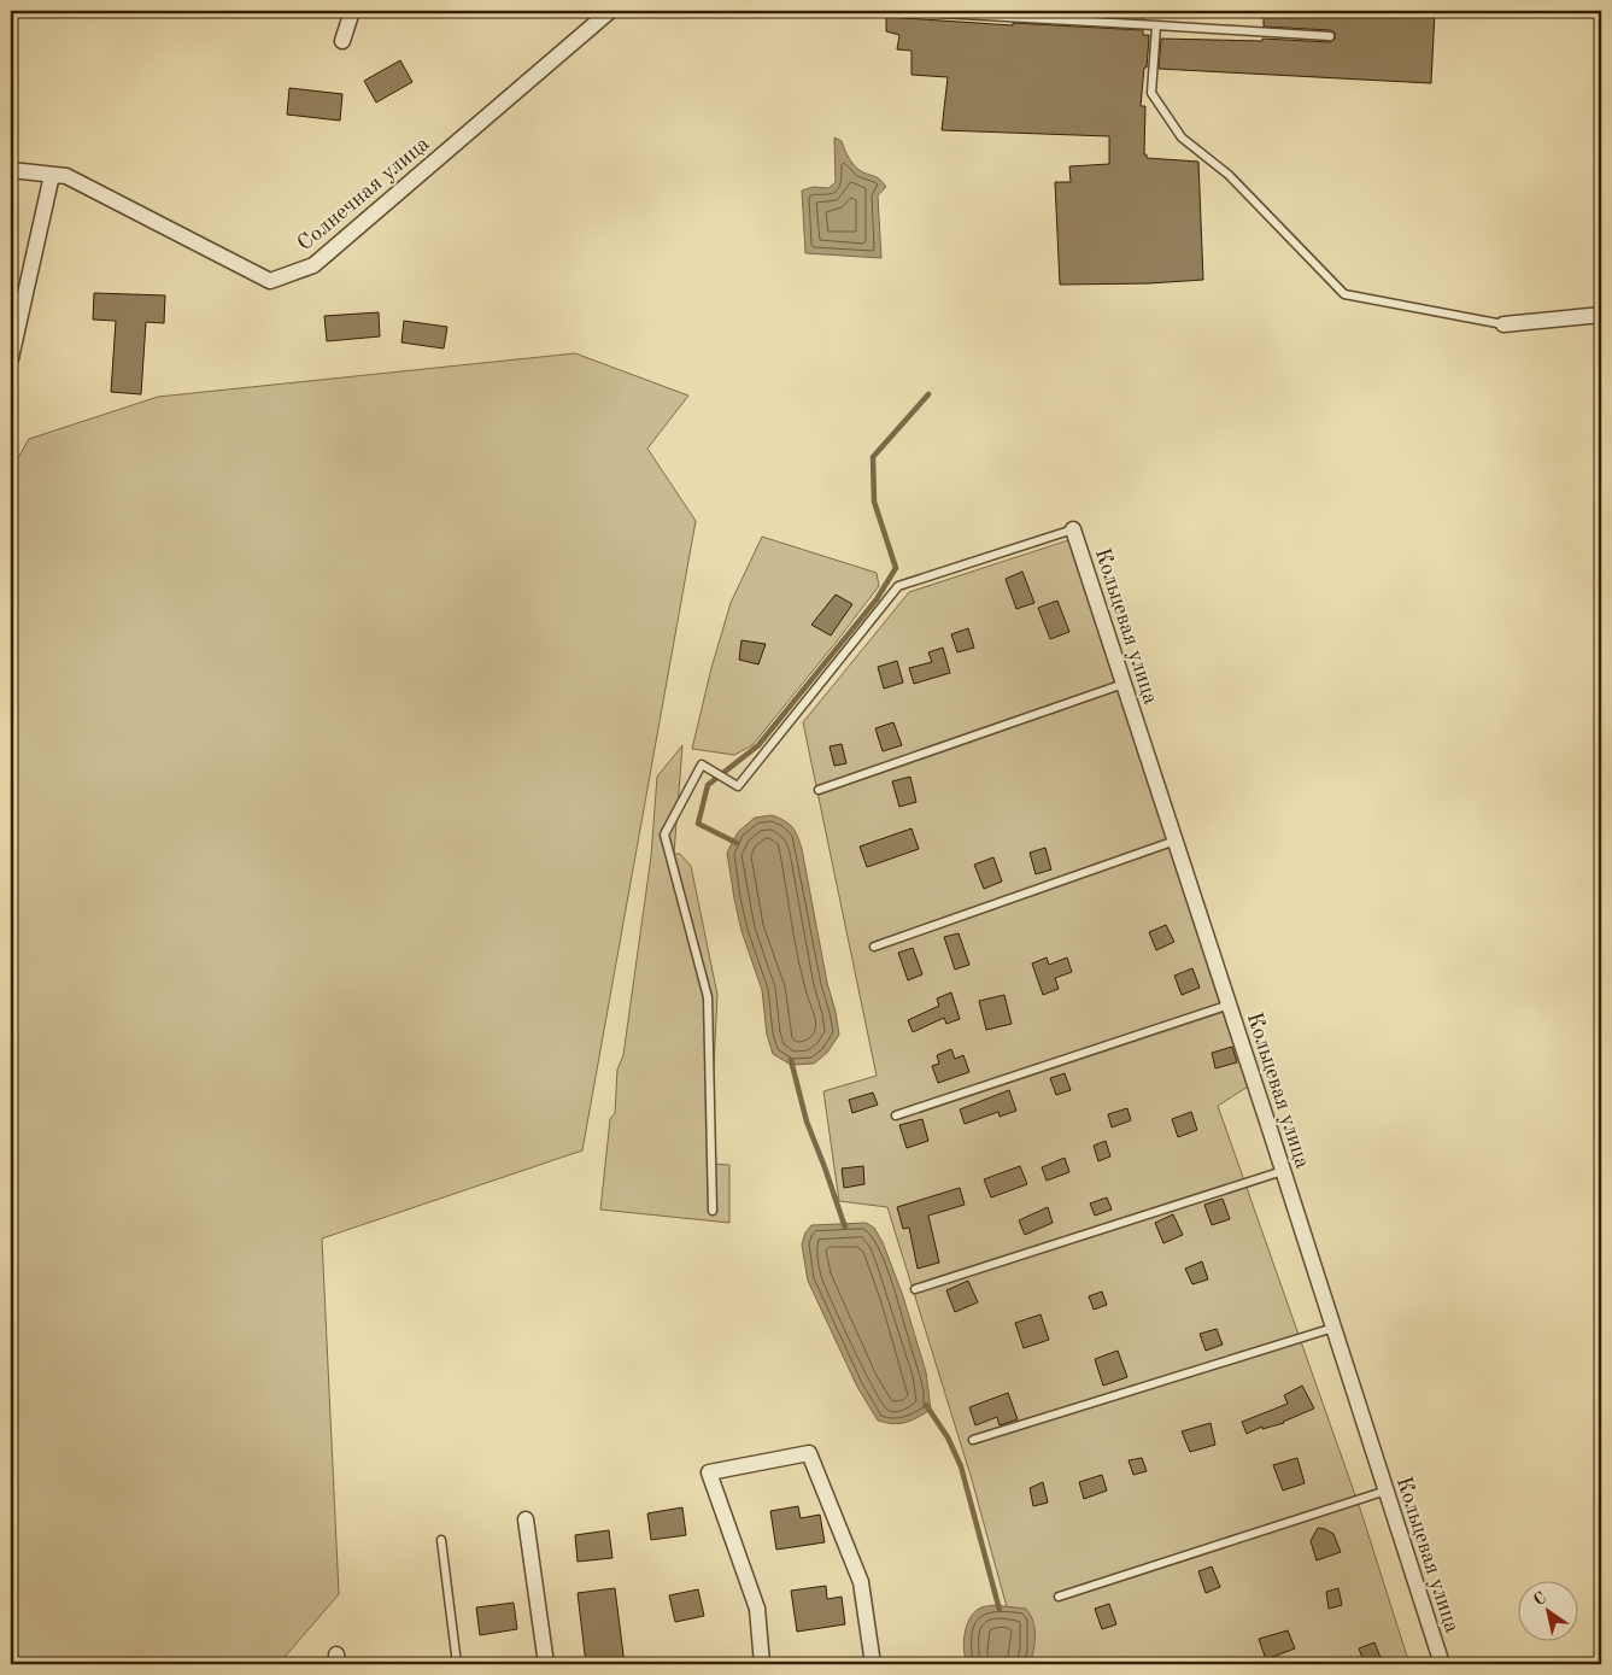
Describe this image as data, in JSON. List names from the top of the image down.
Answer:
{
  "streets": {
    "street": ["Солнечная улица", "Кольцевая улица"]
  },
  "north": "top left"
}
